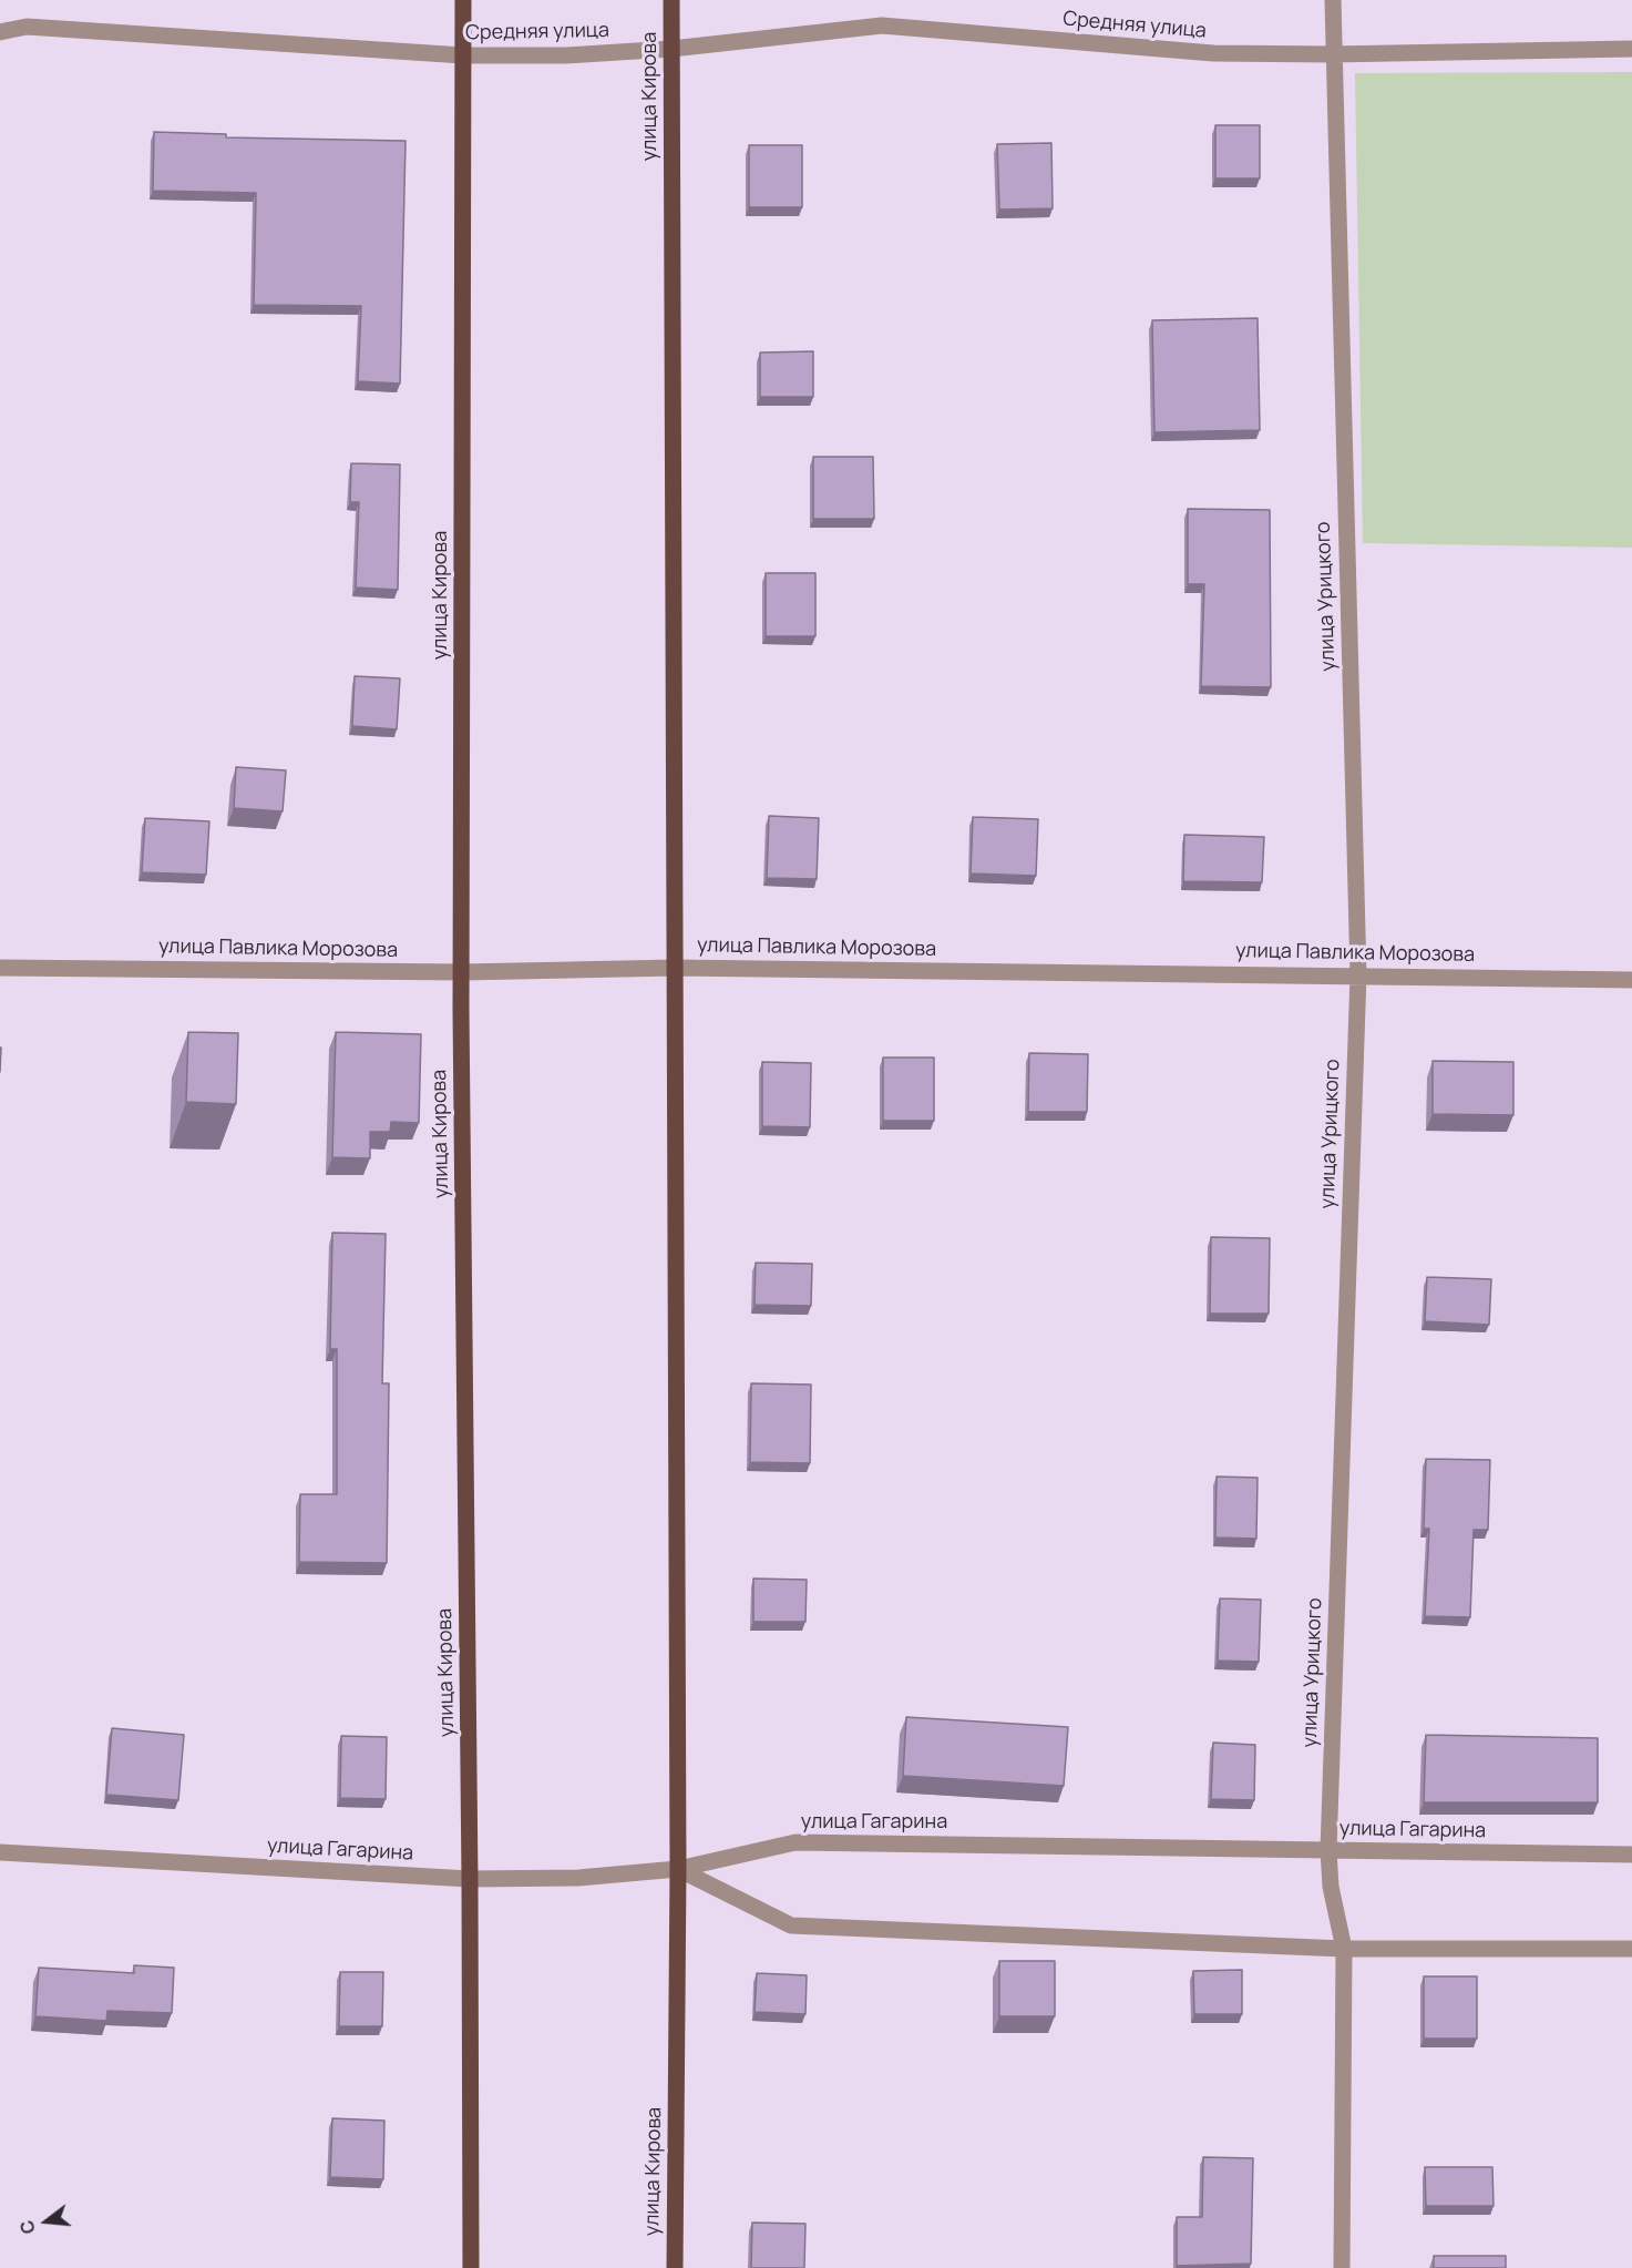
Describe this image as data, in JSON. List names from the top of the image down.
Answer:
{
  "streets": {
    "main road": ["улица Кирова"],
    "street": [
      "Средняя улица",
      "улица Урицкого",
      "улица Павлика Морозова",
      "улица Гагарина"
    ]
  },
  "crossings": [
    ["Средняя улица", "улица Кирова"],
    ["Средняя улица", "улица Урицкого"],
    ["улица Кирова", "улица Павлика Морозова"],
    ["улица Кирова", "улица Гагарина"],
    ["улица Урицкого", "улица Павлика Морозова"],
    ["улица Урицкого", "улица Гагарина"]
  ],
  "north": "left"
}
